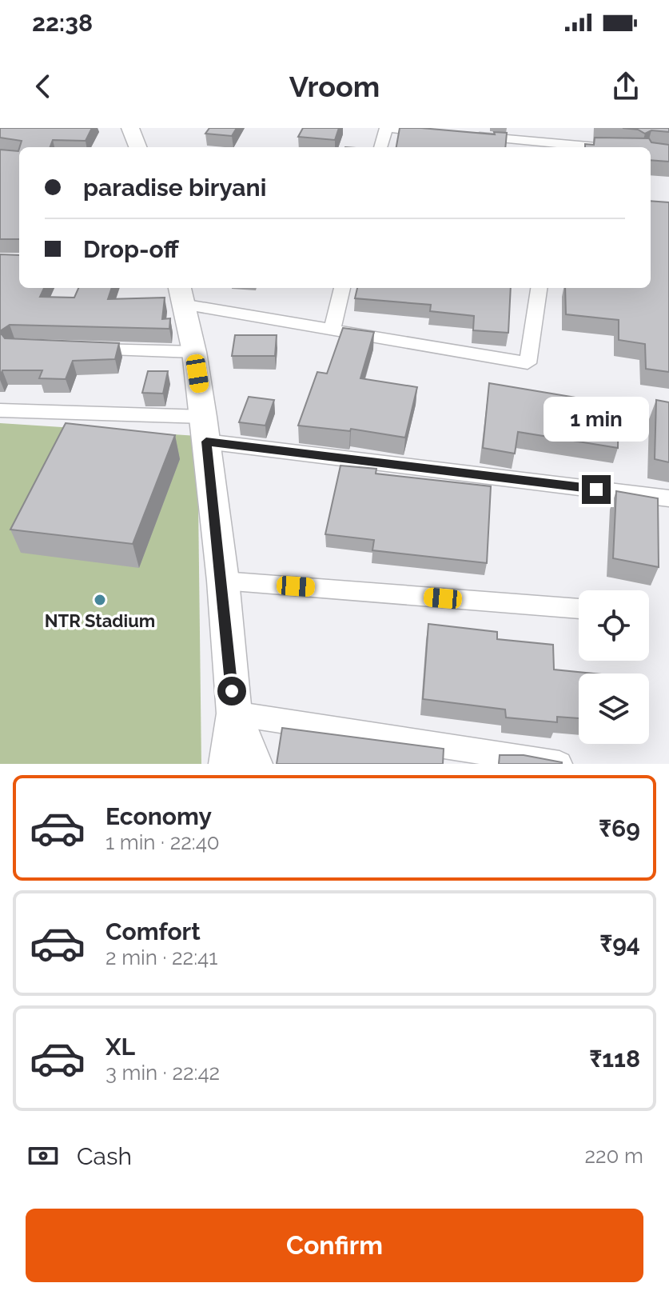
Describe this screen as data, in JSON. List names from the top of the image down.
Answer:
{
  "places": ["NTR Stadium"],
  "page": {
    "status": "22:38",
    "header": "Vroom",
    "banner": ["paradise biryani", "Drop-off"],
    "bubble": "1 min",
    "list": [
      {
        "name": "Economy",
        "note": "1 min · 22:40",
        "value": "₹69"
      },
      {
        "name": "Comfort",
        "note": "2 min · 22:41",
        "value": "₹94"
      },
      {
        "name": "XL",
        "note": "3 min · 22:42",
        "value": "₹118"
      }
    ],
    "pay": ["Cash", "220 m"],
    "buttons": "Confirm"
  }
}
